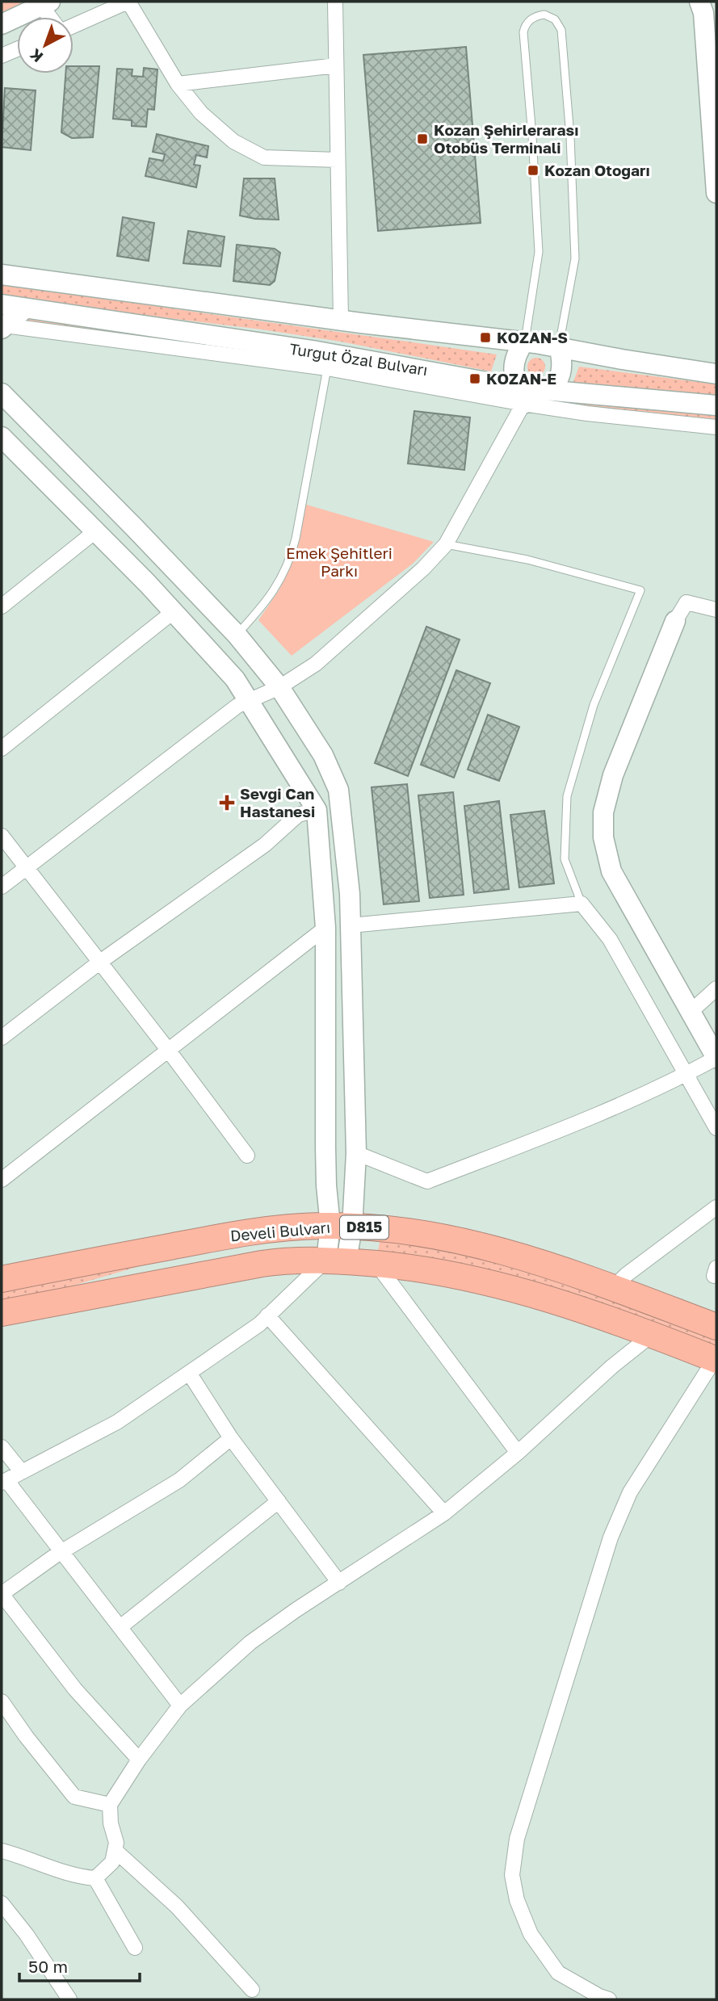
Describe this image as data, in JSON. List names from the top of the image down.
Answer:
{
  "streets": {
    "highway": ["D815", "Develi Bulvarı"],
    "street": ["Turgut Özal Bulvarı"]
  },
  "parks": ["Emek Şehitleri Parkı"],
  "places": {
    "transit": [
      "Kozan Şehirlerarası Otobüs Terminali",
      "Kozan Otogarı",
      "KOZAN-S",
      "KOZAN-E"
    ],
    "health": ["Sevgi Can Hastanesi"]
  },
  "scale_bar": "50 m",
  "north": "bottom left"
}
